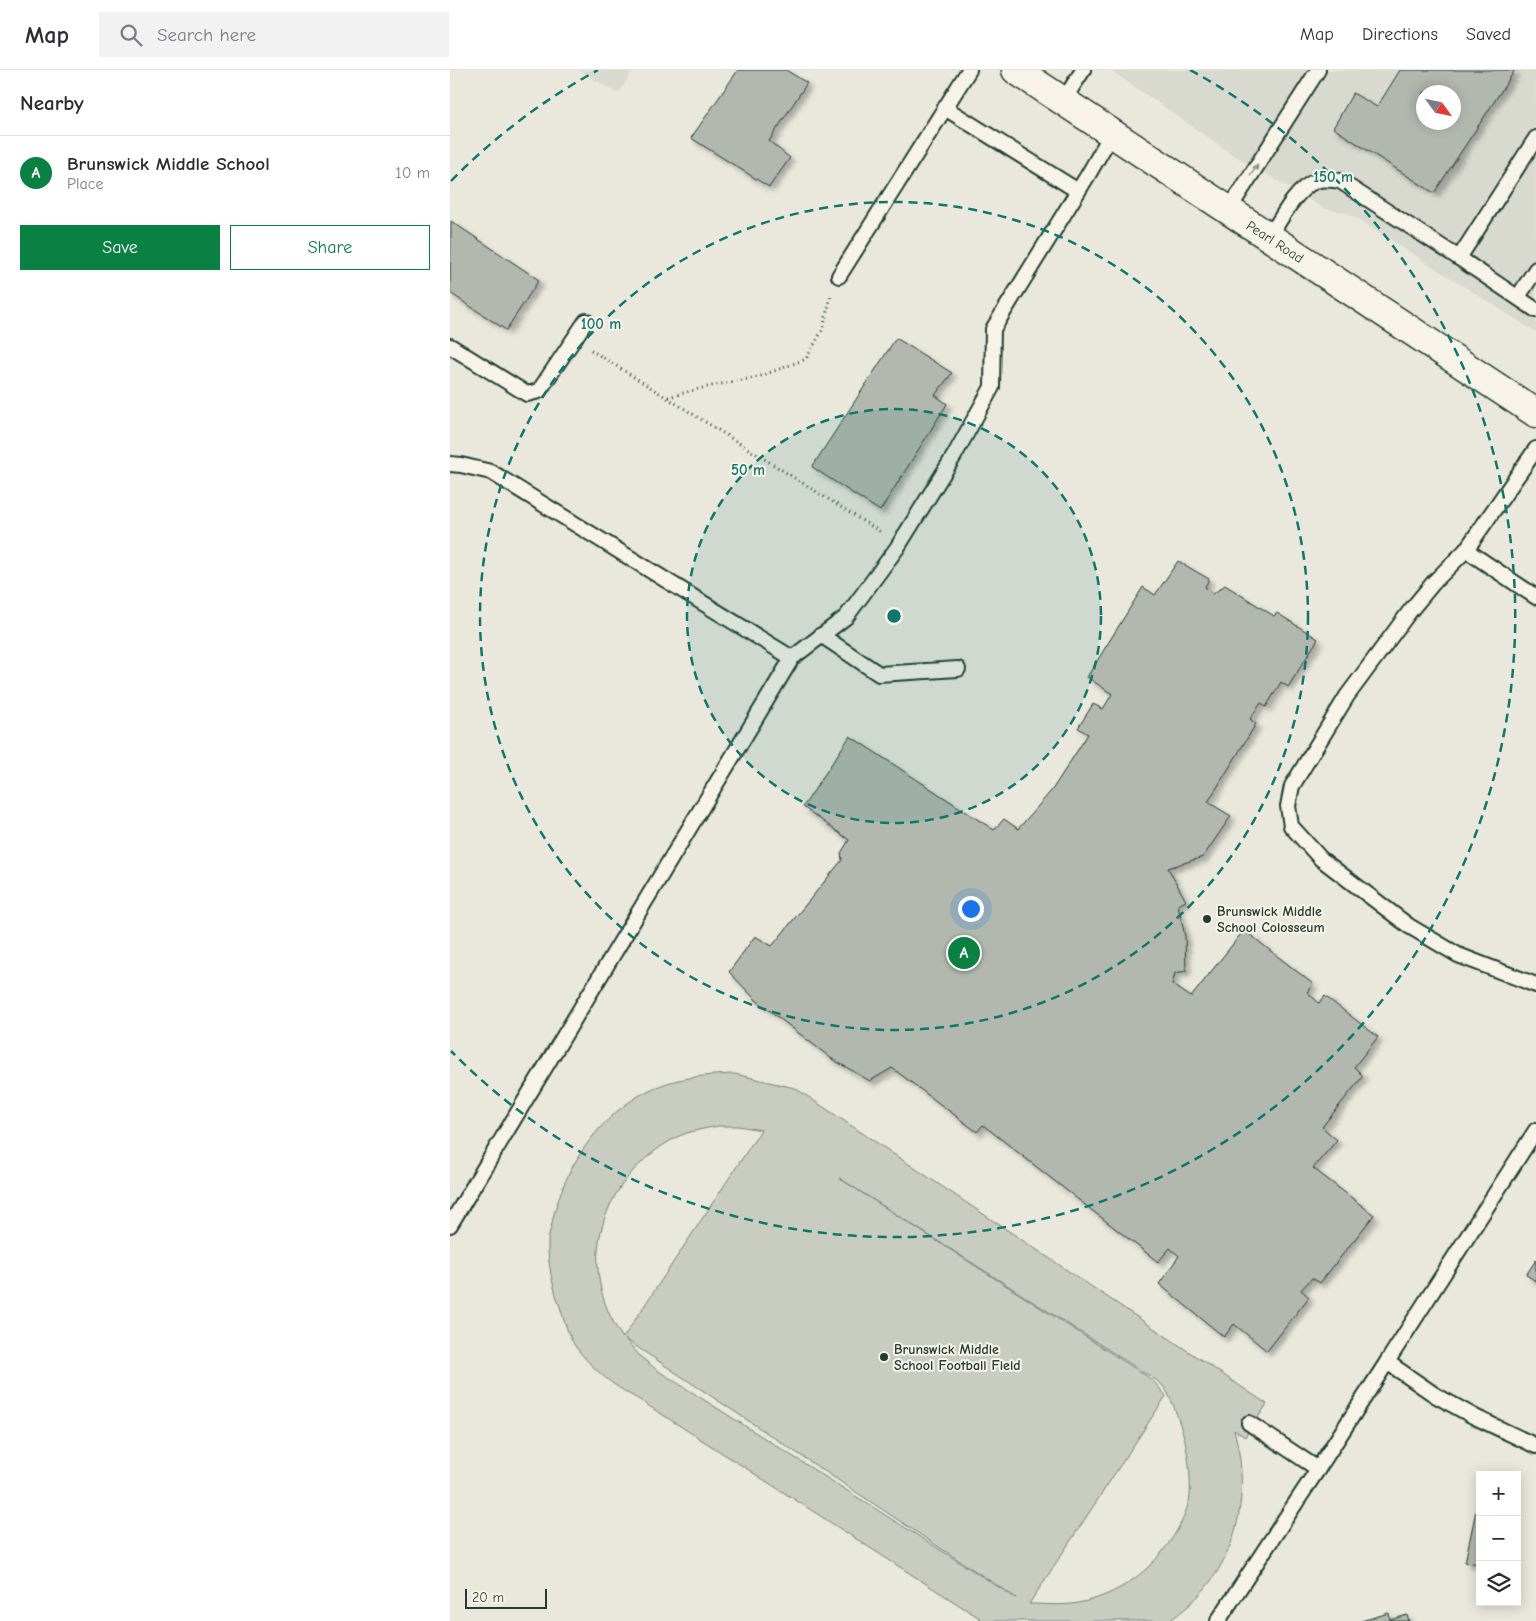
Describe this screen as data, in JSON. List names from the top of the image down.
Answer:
{
  "streets": {
    "main road": ["Pearl Road"]
  },
  "places": ["Brunswick Middle School Colosseum", "Brunswick Middle School Football Field"],
  "scale_bar": "20 m",
  "north": "bottom right",
  "page": {
    "header": "Map",
    "search": "Search here",
    "nav": ["Map", "Directions", "Saved"],
    "heading": "Nearby",
    "list": [
      {
        "mark": "A",
        "name": "Brunswick Middle School",
        "note": "Place",
        "value": "10 m"
      }
    ],
    "buttons": ["Save", "Share"],
    "pins": "A",
    "map_buttons": ["+", "−"],
    "scale": "20 m"
  },
  "rings": ["150 m", "100 m", "50 m"]
}
